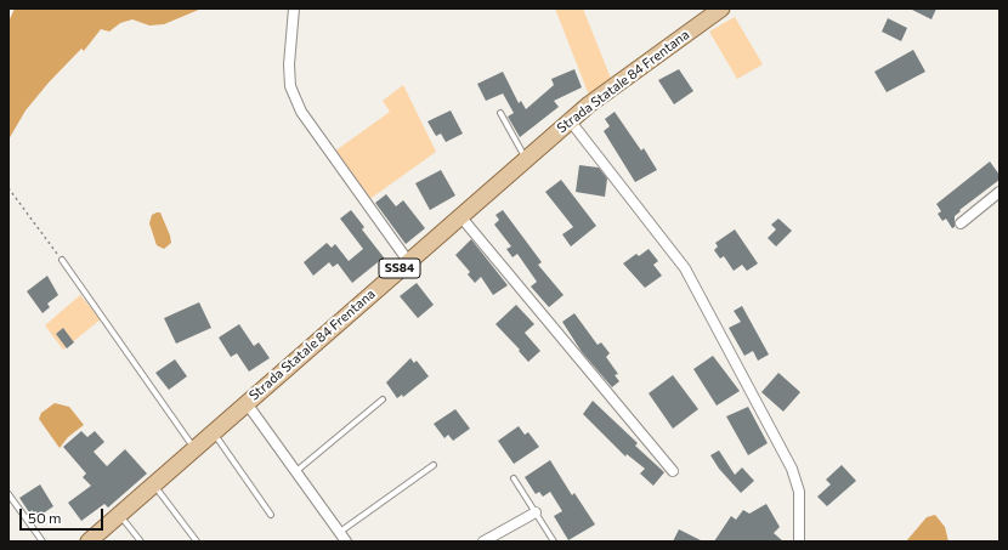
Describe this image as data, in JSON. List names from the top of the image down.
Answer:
{
  "streets": {
    "main road": ["Strada Statale 84 Frentana", "SS84"]
  },
  "scale_bar": "50 m"
}
